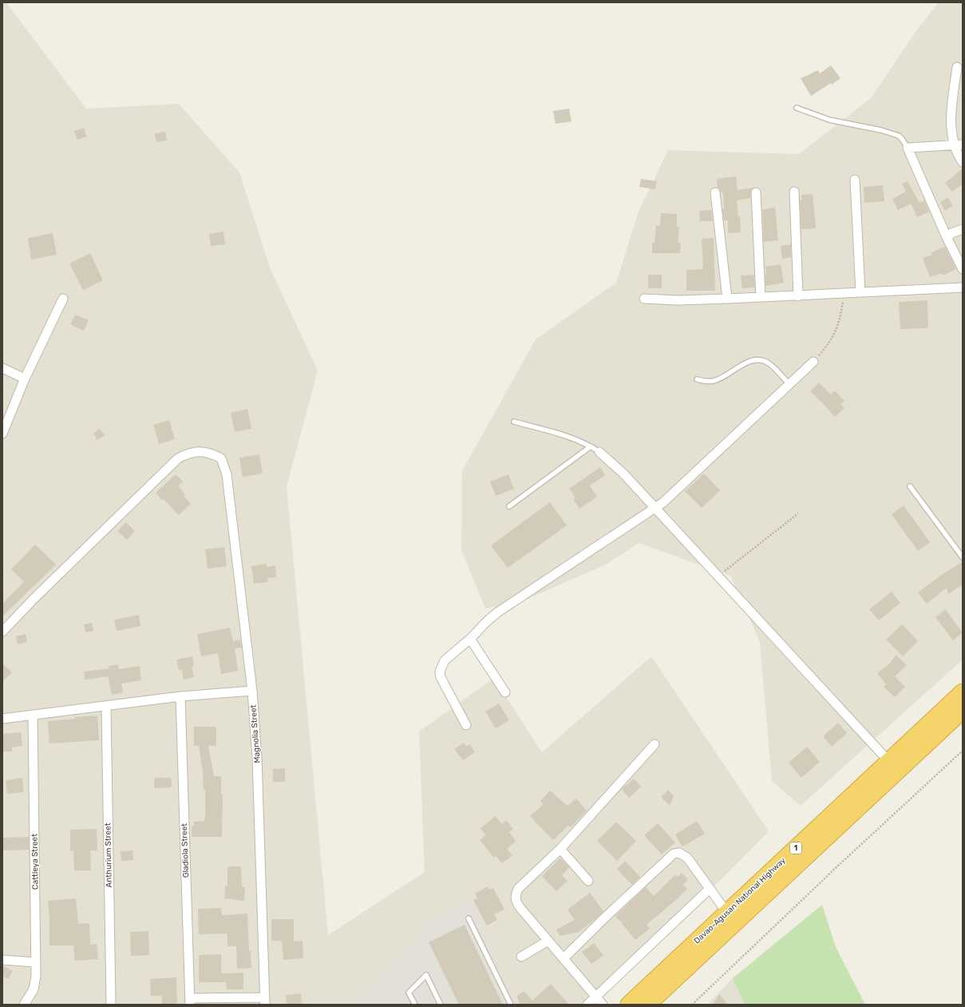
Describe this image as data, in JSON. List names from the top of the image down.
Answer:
{
  "streets": {
    "highway": ["1", "Davao-Agusan National Highway"],
    "street": [
      "Magnolia Street",
      "Gladiola Street",
      "Anthurium Street",
      "Cattleya Street"
    ]
  }
}
